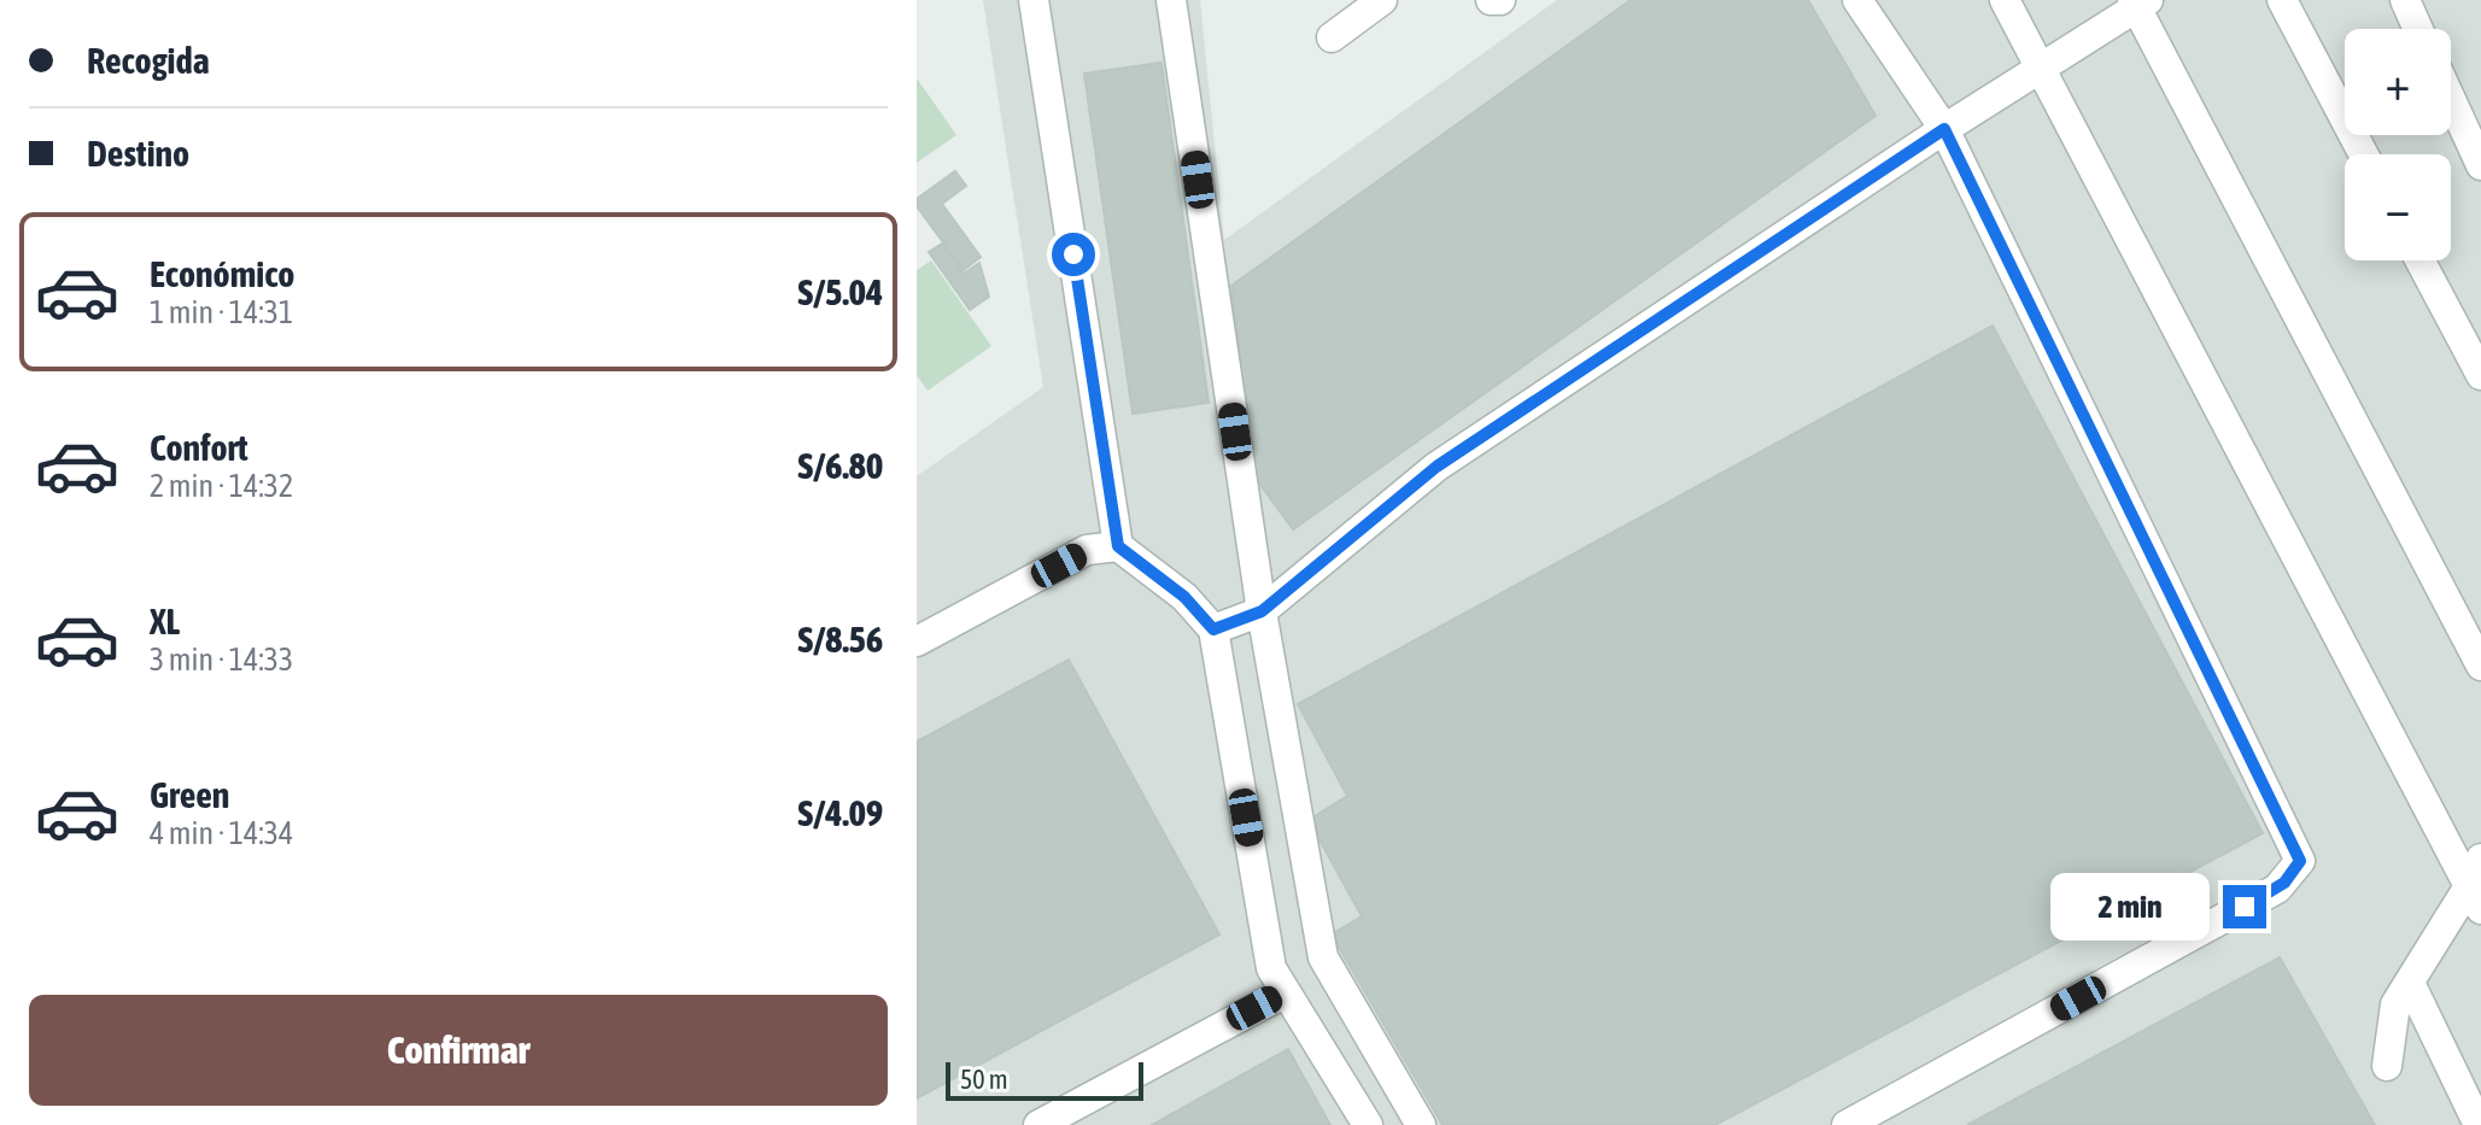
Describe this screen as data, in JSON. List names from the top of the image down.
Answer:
{
  "scale_bar": "50 m",
  "page": {
    "banner": ["Recogida", "Destino"],
    "map_buttons": ["+", "−"],
    "list": [
      {
        "name": "Económico",
        "note": "1 min · 14:31",
        "value": "S/5.04"
      },
      {
        "name": "Confort",
        "note": "2 min · 14:32",
        "value": "S/6.80"
      },
      {
        "name": "XL",
        "note": "3 min · 14:33",
        "value": "S/8.56"
      },
      {
        "name": "Green",
        "note": "4 min · 14:34",
        "value": "S/4.09"
      }
    ],
    "bubble": "2 min",
    "buttons": "Confirmar",
    "scale": "50 m"
  }
}
